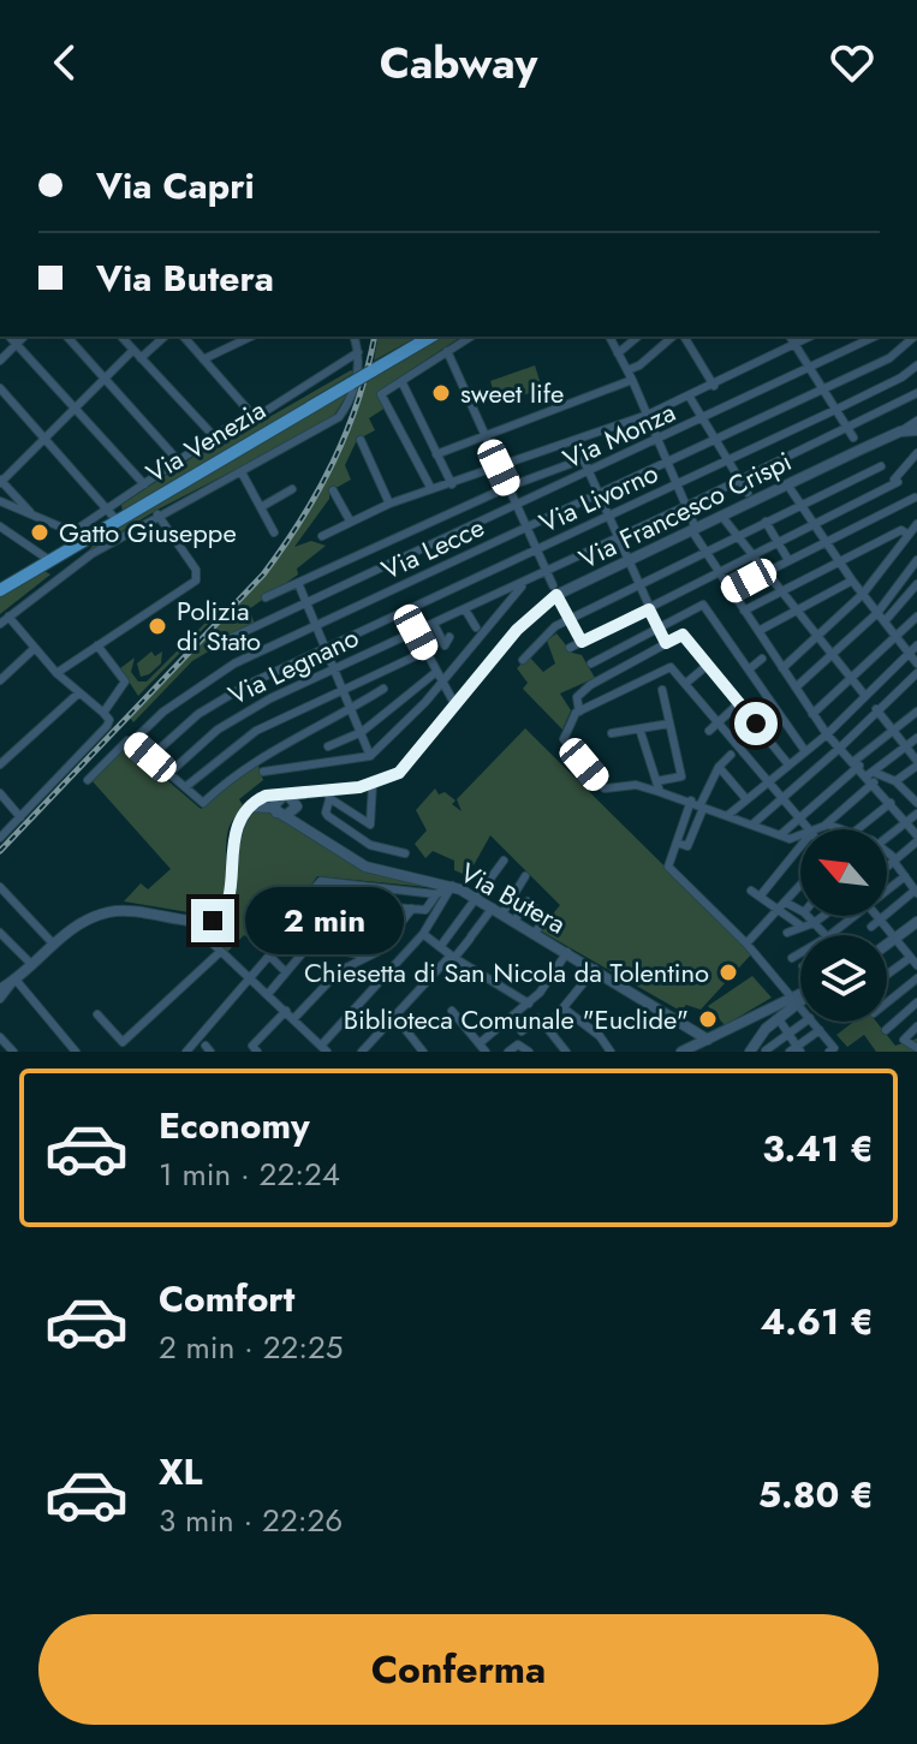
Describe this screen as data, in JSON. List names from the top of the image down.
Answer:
{
  "streets": {
    "main road": ["Via Venezia"],
    "street": [
      "Via Monza",
      "Via Livorno",
      "Via Francesco Crispi",
      "Via Lecce",
      "Via Legnano",
      "Via Butera"
    ]
  },
  "places": [
    "sweet life",
    "Gatto Giuseppe",
    "Polizia di Stato",
    "Chiesetta di San Nicola da Tolentino",
    "Biblioteca Comunale \"Euclide\""
  ],
  "north": "top left",
  "page": {
    "header": "Cabway",
    "banner": ["Via Capri", "Via Butera"],
    "bubble": "2 min",
    "list": [
      {
        "name": "Economy",
        "note": "1 min · 22:24",
        "value": "3.41 €"
      },
      {
        "name": "Comfort",
        "note": "2 min · 22:25",
        "value": "4.61 €"
      },
      {
        "name": "XL",
        "note": "3 min · 22:26",
        "value": "5.80 €"
      }
    ],
    "buttons": "Conferma"
  }
}
